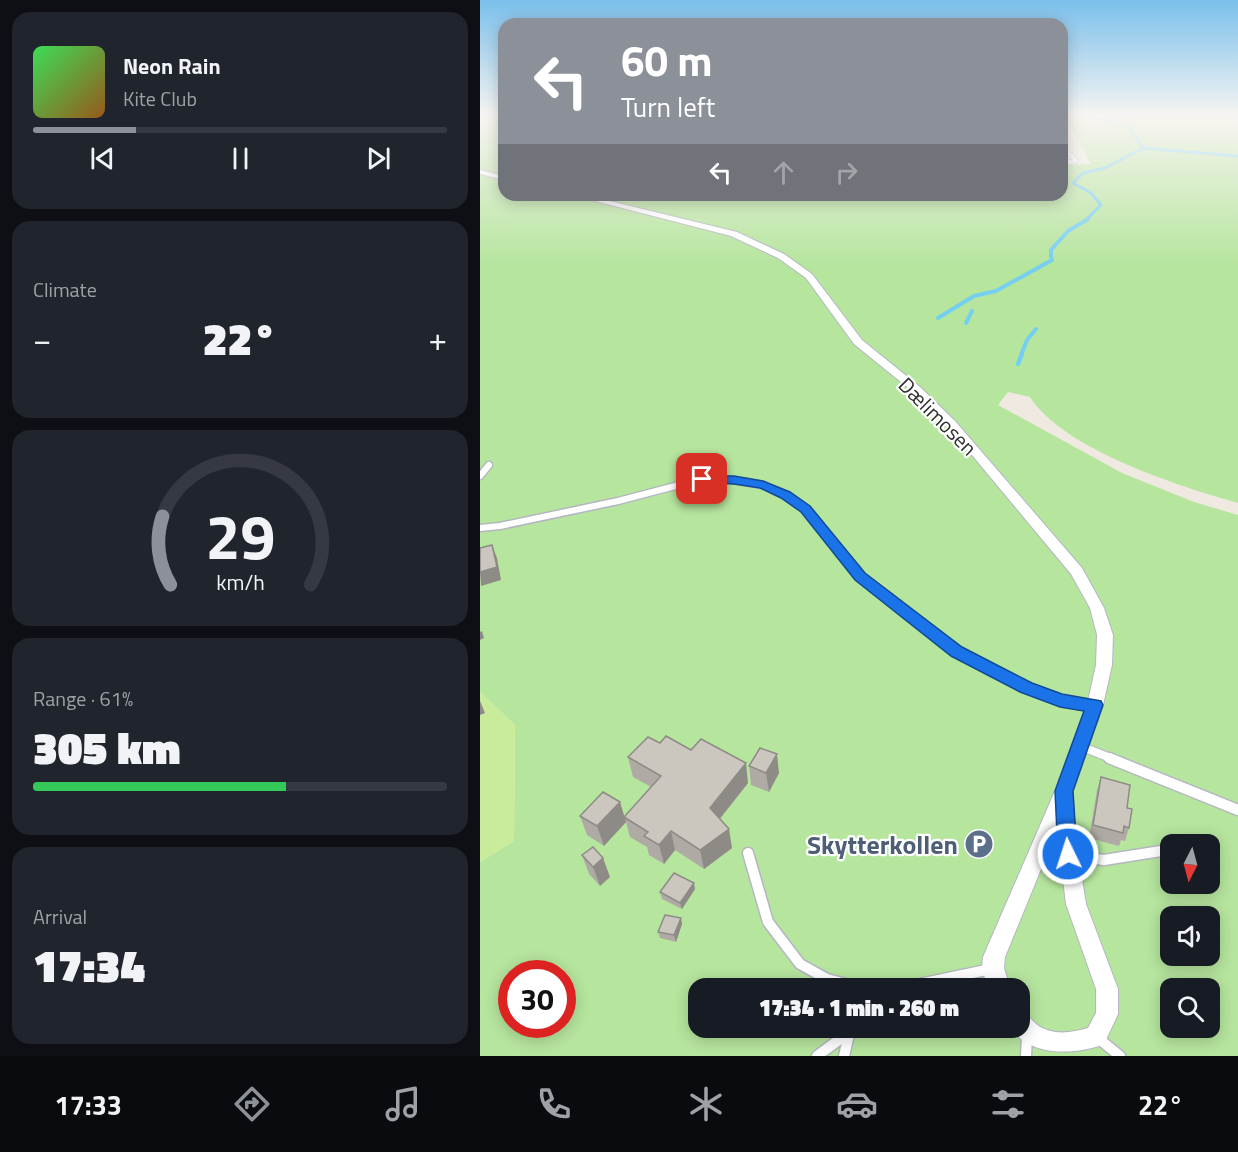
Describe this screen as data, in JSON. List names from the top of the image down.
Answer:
{
  "streets": {
    "street": ["Dælimosen"]
  },
  "places": {
    "parking": ["Skytterkollen"]
  },
  "north": "bottom",
  "page": {
    "turn": ["60 m", "Turn left"],
    "song": ["Neon Rain", "Kite Club"],
    "tile": [
      "Climate",
      ["Range · 61%", "305 km"],
      ["Arrival", "17:34"]
    ],
    "heat": ["−", "22°", "+"],
    "limit": "30",
    "trip": "17:34 · 1 min · 260 m",
    "tabs": ["17:33", "22°"],
    "gauge": ["29", "km/h"]
  }
}
